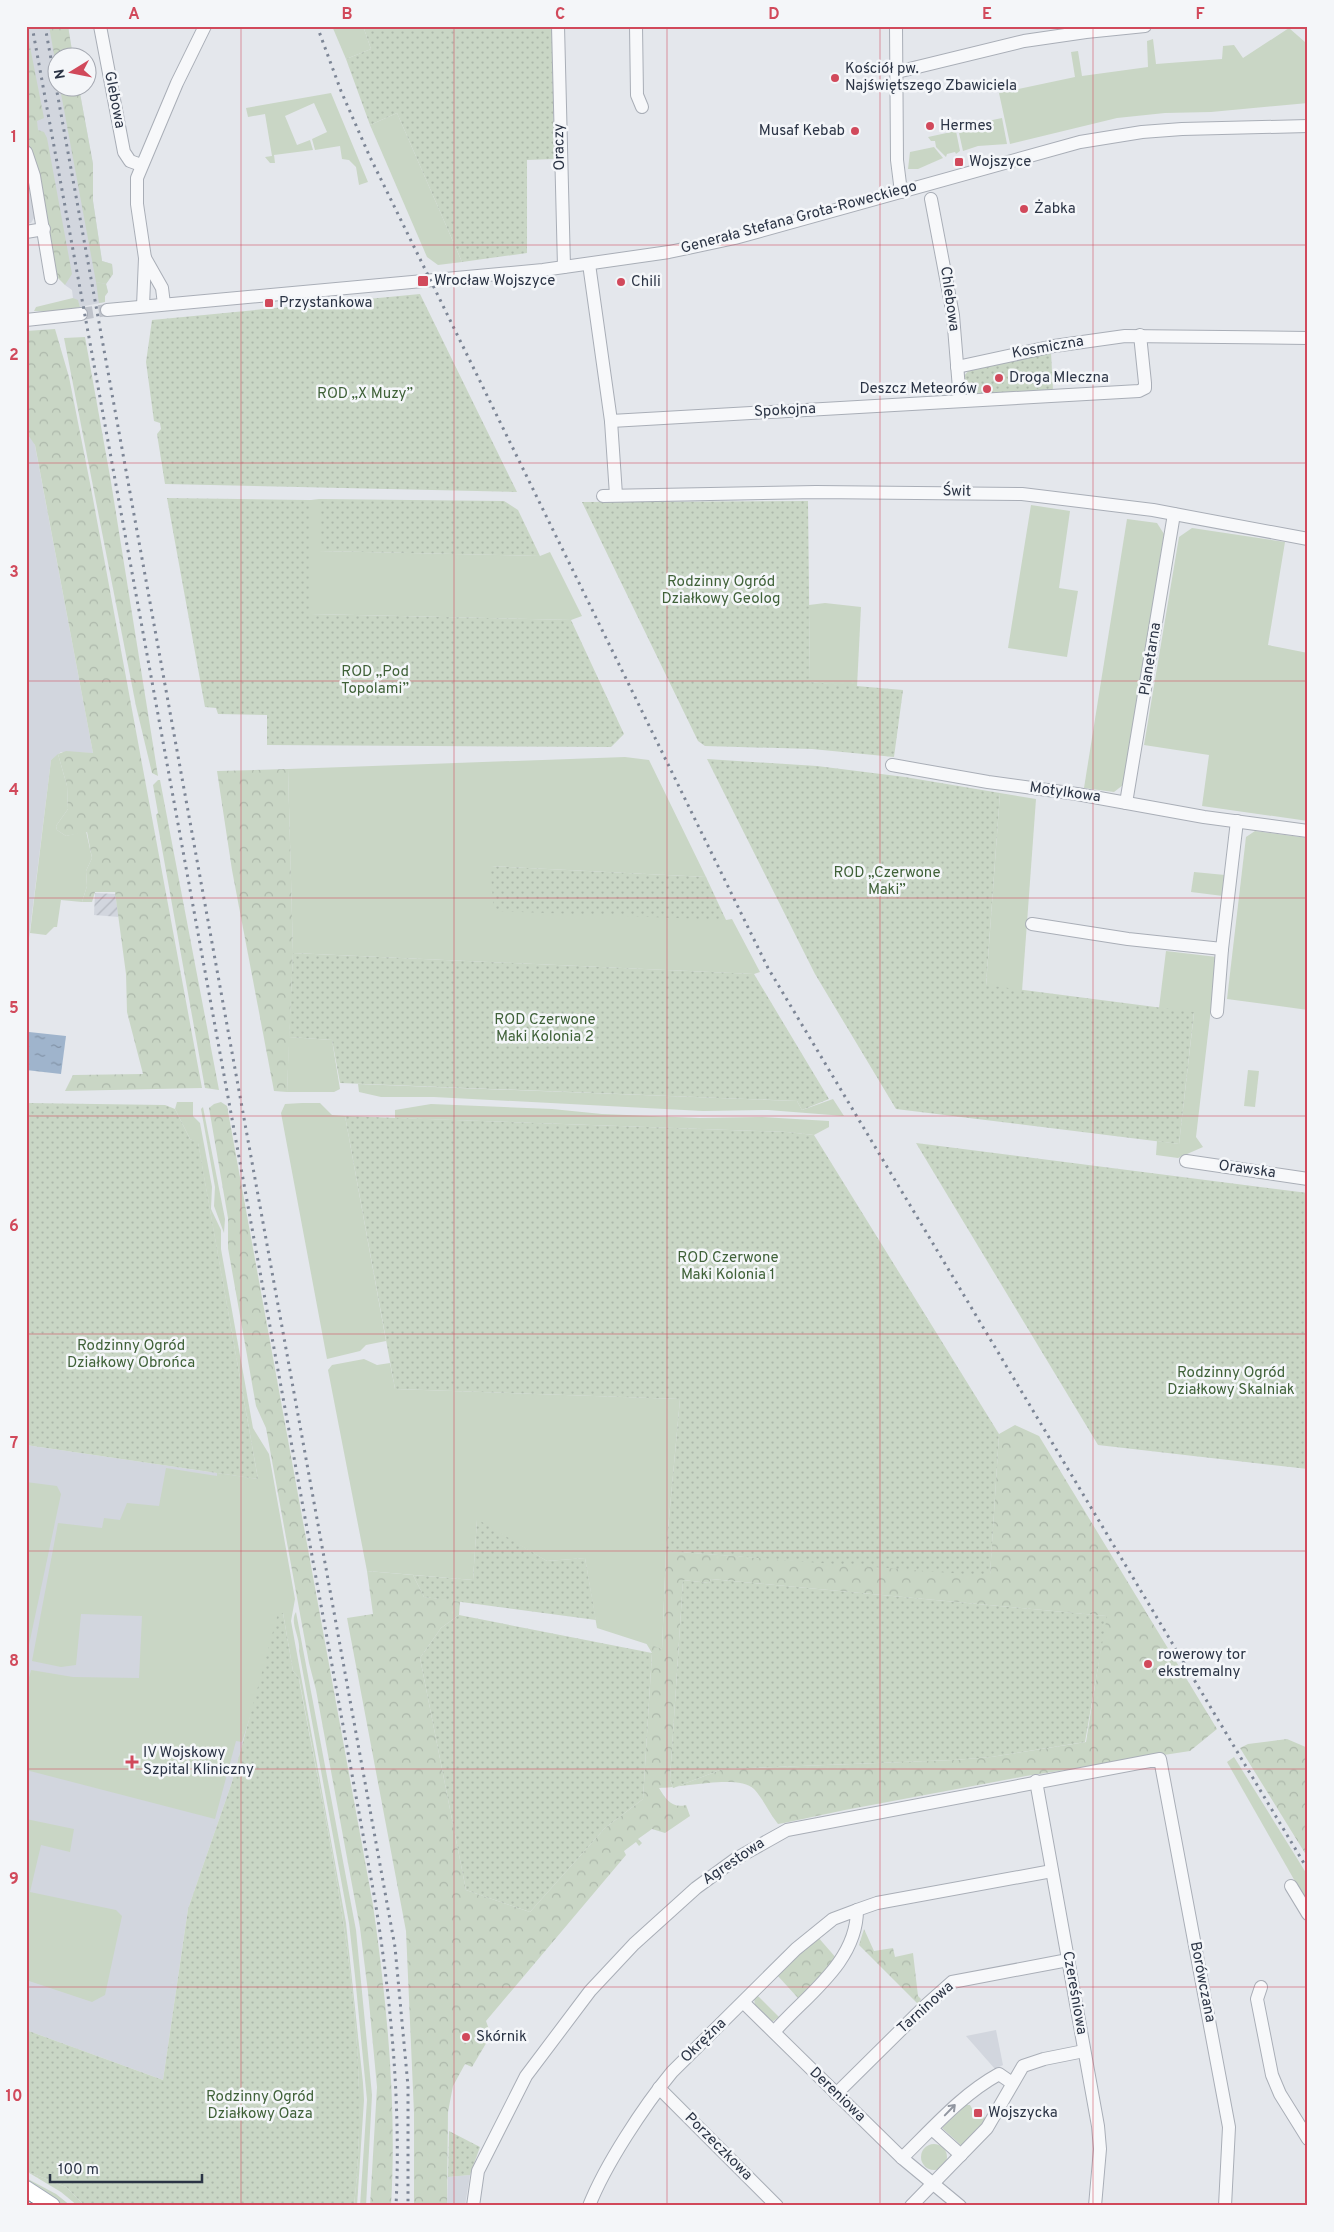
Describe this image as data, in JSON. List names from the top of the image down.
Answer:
{
  "streets": {
    "street": [
      "Glebowa",
      "Oraczy",
      "Generała Stefana Grota-Roweckiego",
      "Chlebowa",
      "Kosmiczna",
      "Spokojna",
      "Świt",
      "Planetarna",
      "Motylkowa",
      "Orawska",
      "Agrestowa",
      "Borówczana",
      "Czereśniowa",
      "Tarninowa",
      "Okrężna",
      "Dereniowa",
      "Porzeczkowa"
    ]
  },
  "crossings": [
    ["Oraczy", "Generała Stefana Grota-Roweckiego"],
    ["Chlebowa", "Kosmiczna"],
    ["Chlebowa", "Spokojna"],
    ["Świt", "Planetarna"],
    ["Planetarna", "Motylkowa"],
    ["Agrestowa", "Borówczana"],
    ["Agrestowa", "Czereśniowa"],
    ["Czereśniowa", "Tarninowa"],
    ["Czereśniowa", "Okrężna"],
    ["Tarninowa", "Dereniowa"],
    ["Okrężna", "Dereniowa"],
    ["Okrężna", "Porzeczkowa"]
  ],
  "parks": [
    "ROD „X Muzy”",
    "Rodzinny Ogród Działkowy Geolog",
    "ROD „Pod Topolami”",
    "ROD „Czerwone Maki”",
    "ROD Czerwone Maki Kolonia 2",
    "ROD Czerwone Maki Kolonia 1",
    "Rodzinny Ogród Działkowy Obrońca",
    "Rodzinny Ogród Działkowy Skalniak",
    "Rodzinny Ogród Działkowy Oaza"
  ],
  "places": {
    "other": [
      "Kościół pw. Najświętszego Zbawiciela",
      "Hermes",
      "Musaf Kebab",
      "Żabka",
      "Chili",
      "Droga Mleczna",
      "Deszcz Meteorów",
      "rowerowy tor ekstremalny",
      "Skórnik"
    ],
    "transit": [
      "Wojszyce",
      "Wrocław Wojszyce",
      "Przystankowa",
      "Wojszycka"
    ],
    "health": ["IV Wojskowy Szpital Kliniczny"]
  },
  "scale_bar": "100 m",
  "north": "left",
  "grid": {
    "columns": [
      "A",
      "B",
      "C",
      "D",
      "E",
      "F"
    ],
    "rows": [
      "1",
      "2",
      "3",
      "4",
      "5",
      "6",
      "7",
      "8",
      "9",
      "10"
    ]
  }
}
